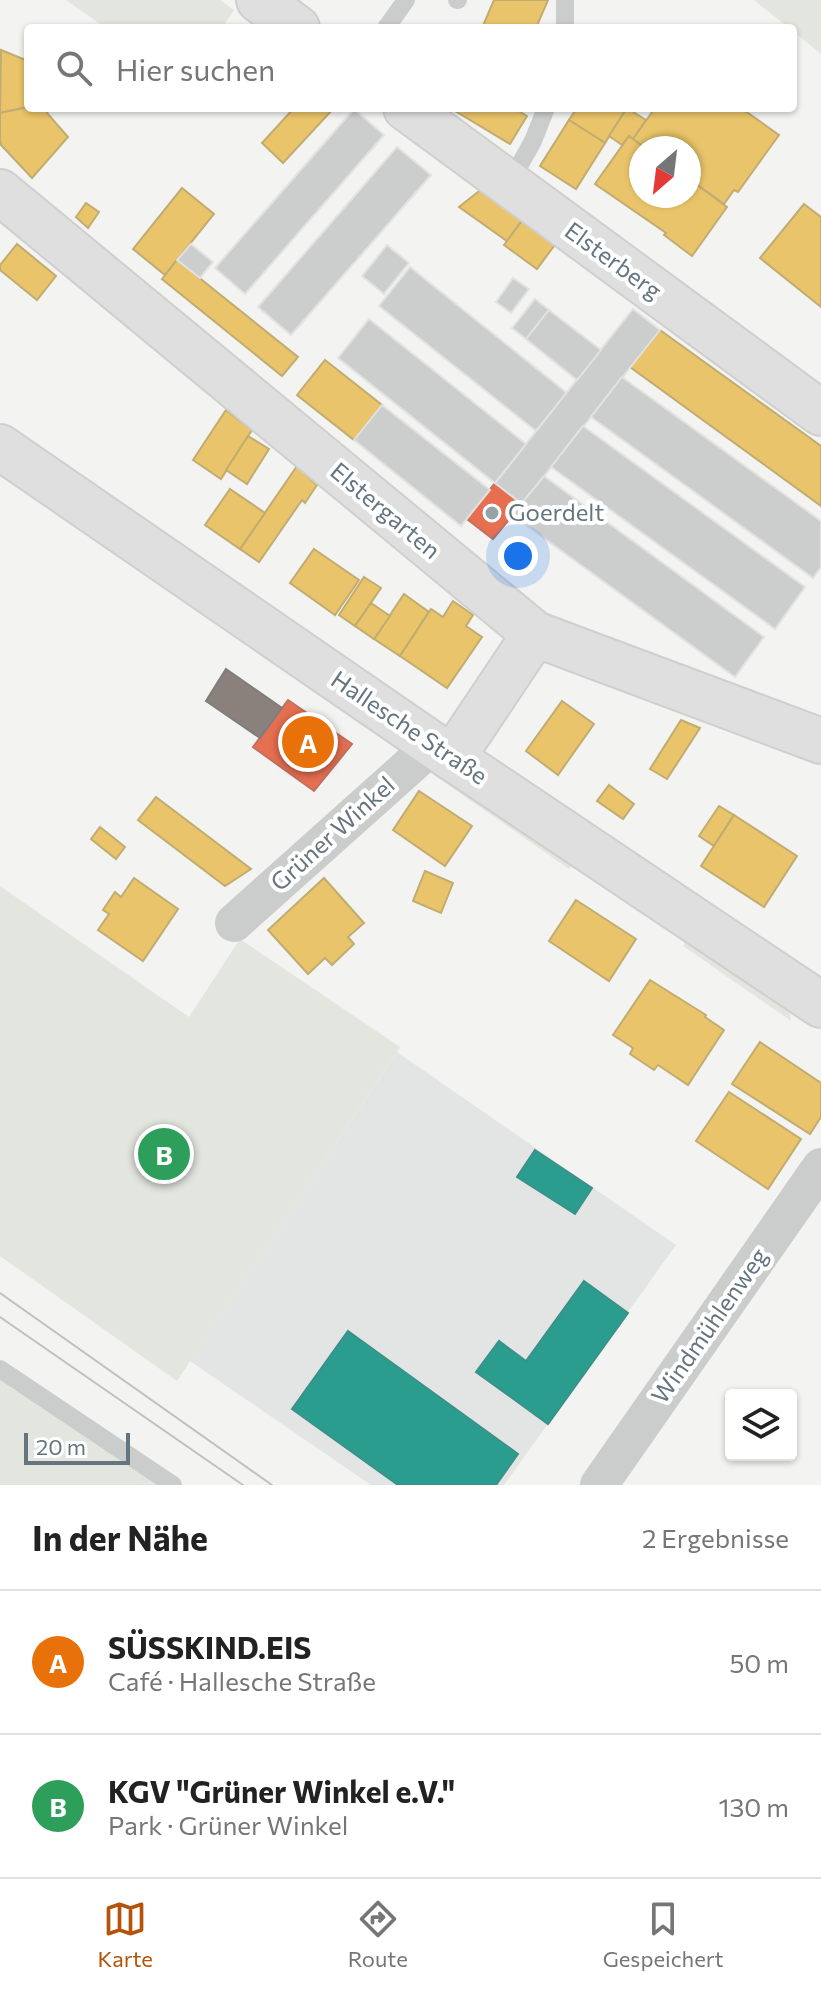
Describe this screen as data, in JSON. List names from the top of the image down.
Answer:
{
  "streets": {
    "street": [
      "Elsterberg",
      "Elstergarten",
      "Hallesche Straße",
      "Grüner Winkel",
      "Windmühlenweg"
    ]
  },
  "crossings": [
    ["Elstergarten", "Grüner Winkel"],
    ["Hallesche Straße", "Grüner Winkel"]
  ],
  "places": ["Goerdelt"],
  "scale_bar": "20 m",
  "north": "bottom left",
  "page": {
    "search": "Hier suchen",
    "pins": ["A", "B"],
    "scale": "20 m",
    "heading": ["In der Nähe", "2 Ergebnisse"],
    "list": [
      {
        "mark": "A",
        "name": "SÜSSKIND.EIS",
        "note": "Café · Hallesche Straße",
        "value": "50 m"
      },
      {
        "mark": "B",
        "name": "KGV \"Grüner Winkel e.V.\"",
        "note": "Park · Grüner Winkel",
        "value": "130 m"
      }
    ],
    "nav": ["Karte", "Route", "Gespeichert"]
  }
}
